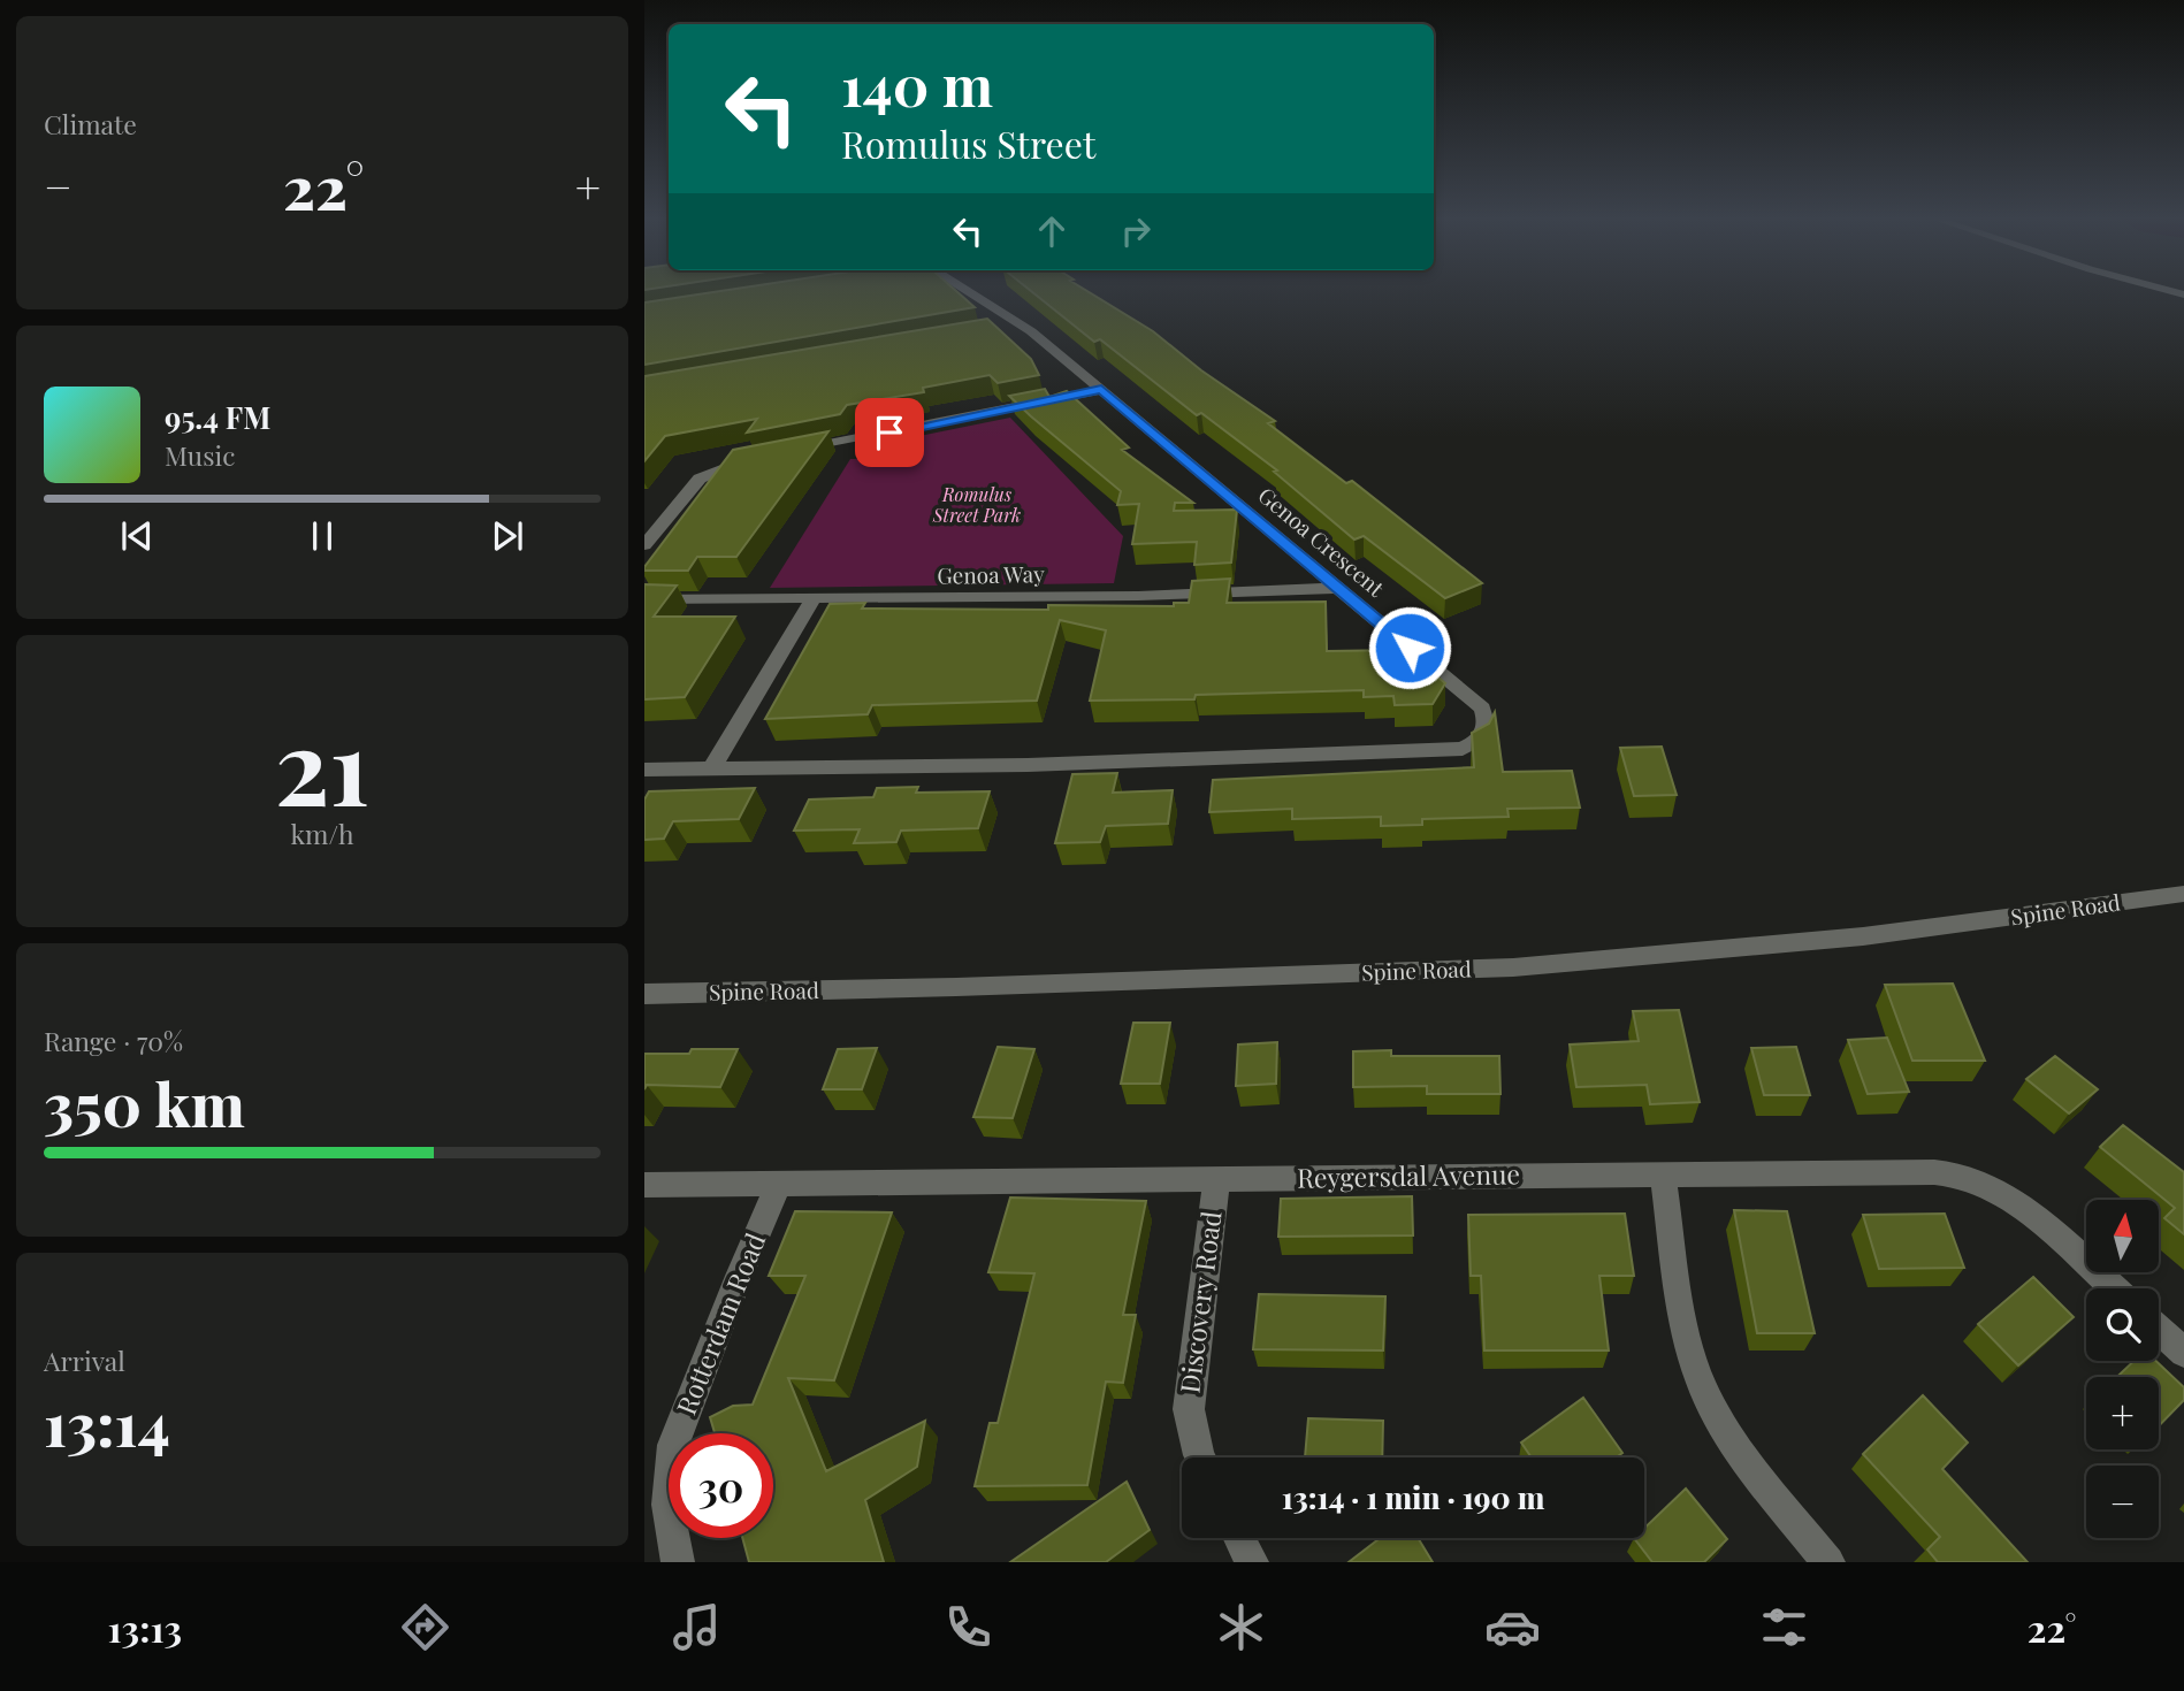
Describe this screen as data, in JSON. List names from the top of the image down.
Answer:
{
  "streets": {
    "street": [
      "Genoa Crescent",
      "Genoa Way",
      "Spine Road",
      "Reygersdal Avenue",
      "Discovery Road",
      "Rotterdam Road"
    ]
  },
  "crossings": [
    ["Genoa Crescent", "Genoa Way"],
    ["Reygersdal Avenue", "Discovery Road"],
    ["Reygersdal Avenue", "Rotterdam Road"]
  ],
  "parks": ["Romulus Street Park"],
  "north": "top",
  "page": {
    "tile": [
      "Climate",
      ["21", "km/h"],
      ["Range · 70%", "350 km"],
      ["Arrival", "13:14"]
    ],
    "turn": ["140 m", "Romulus Street"],
    "heat": ["−", "22°", "+"],
    "song": ["95.4 FM", "Music"],
    "map_buttons": ["+", "−"],
    "limit": "30",
    "trip": "13:14 · 1 min · 190 m",
    "tabs": ["13:13", "22°"]
  }
}
